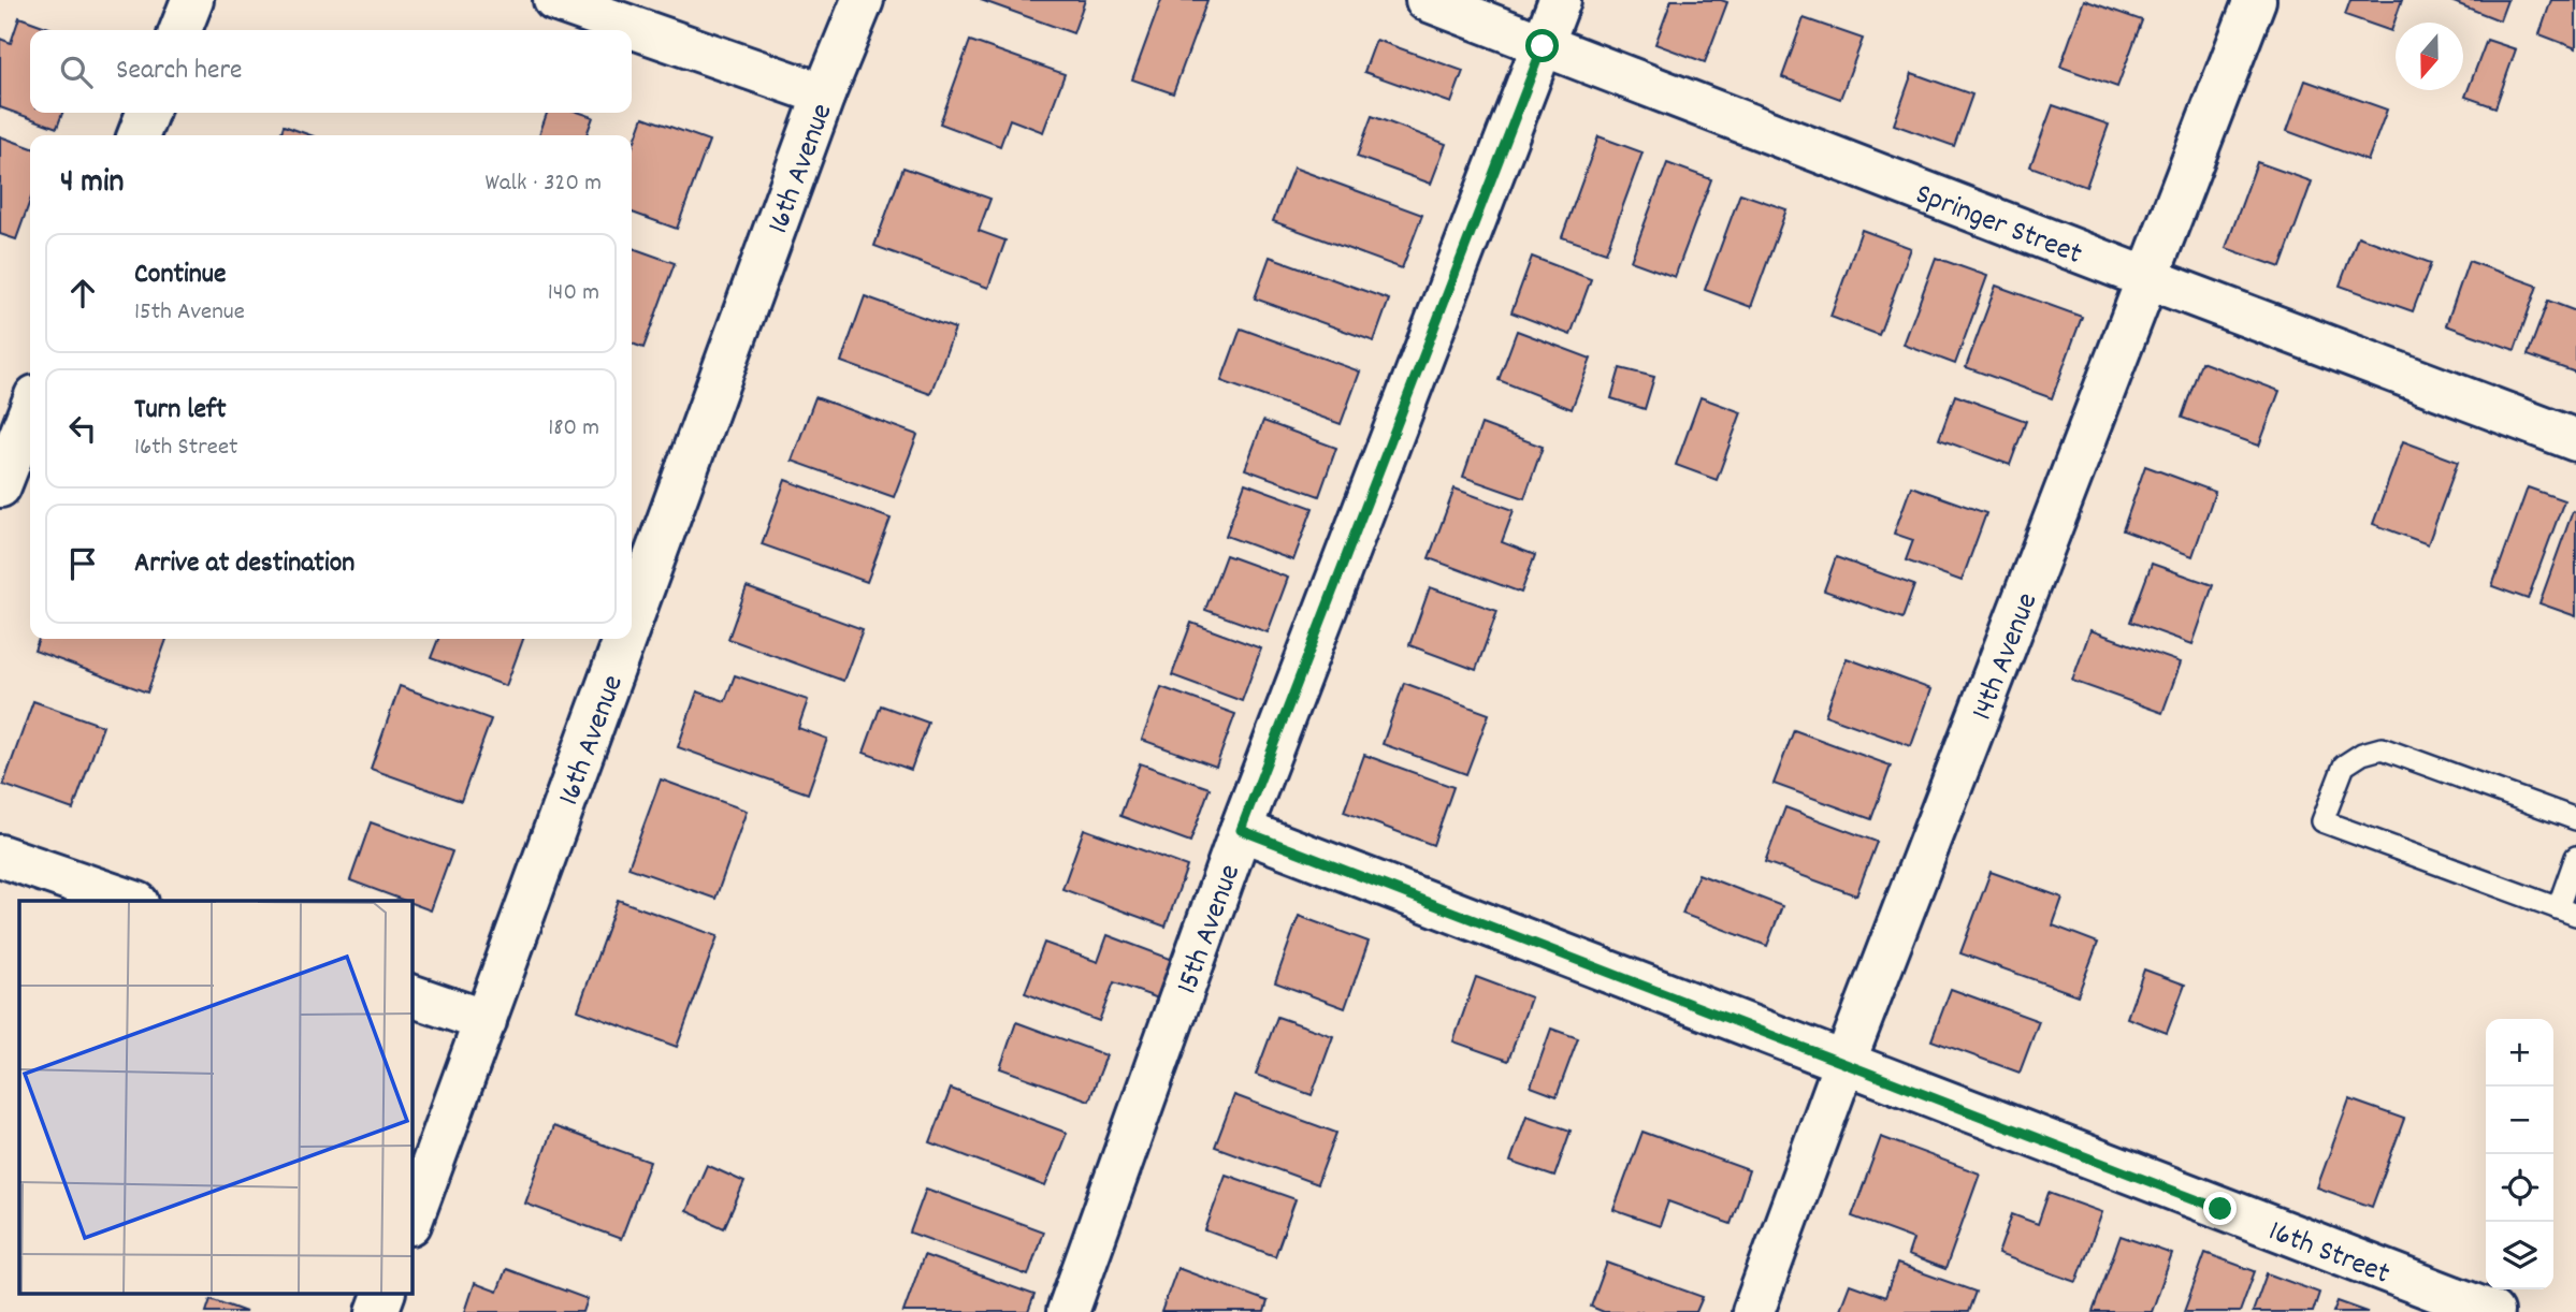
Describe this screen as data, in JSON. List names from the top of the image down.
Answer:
{
  "streets": {
    "street": [
      "16th Avenue",
      "Springer Street",
      "14th Avenue",
      "15th Avenue",
      "16th Street"
    ]
  },
  "crossings": [
    ["Springer Street", "14th Avenue"],
    ["Springer Street", "15th Avenue"],
    ["14th Avenue", "16th Street"],
    ["15th Avenue", "16th Street"]
  ],
  "north": "bottom",
  "page": {
    "search": "Search here",
    "heading": ["4 min", "Walk · 320 m"],
    "list": [
      ["Continue", "15th Avenue", "140 m"],
      ["Turn left", "16th Street", "180 m"],
      "Arrive at destination"
    ],
    "map_buttons": ["+", "−"]
  }
}
